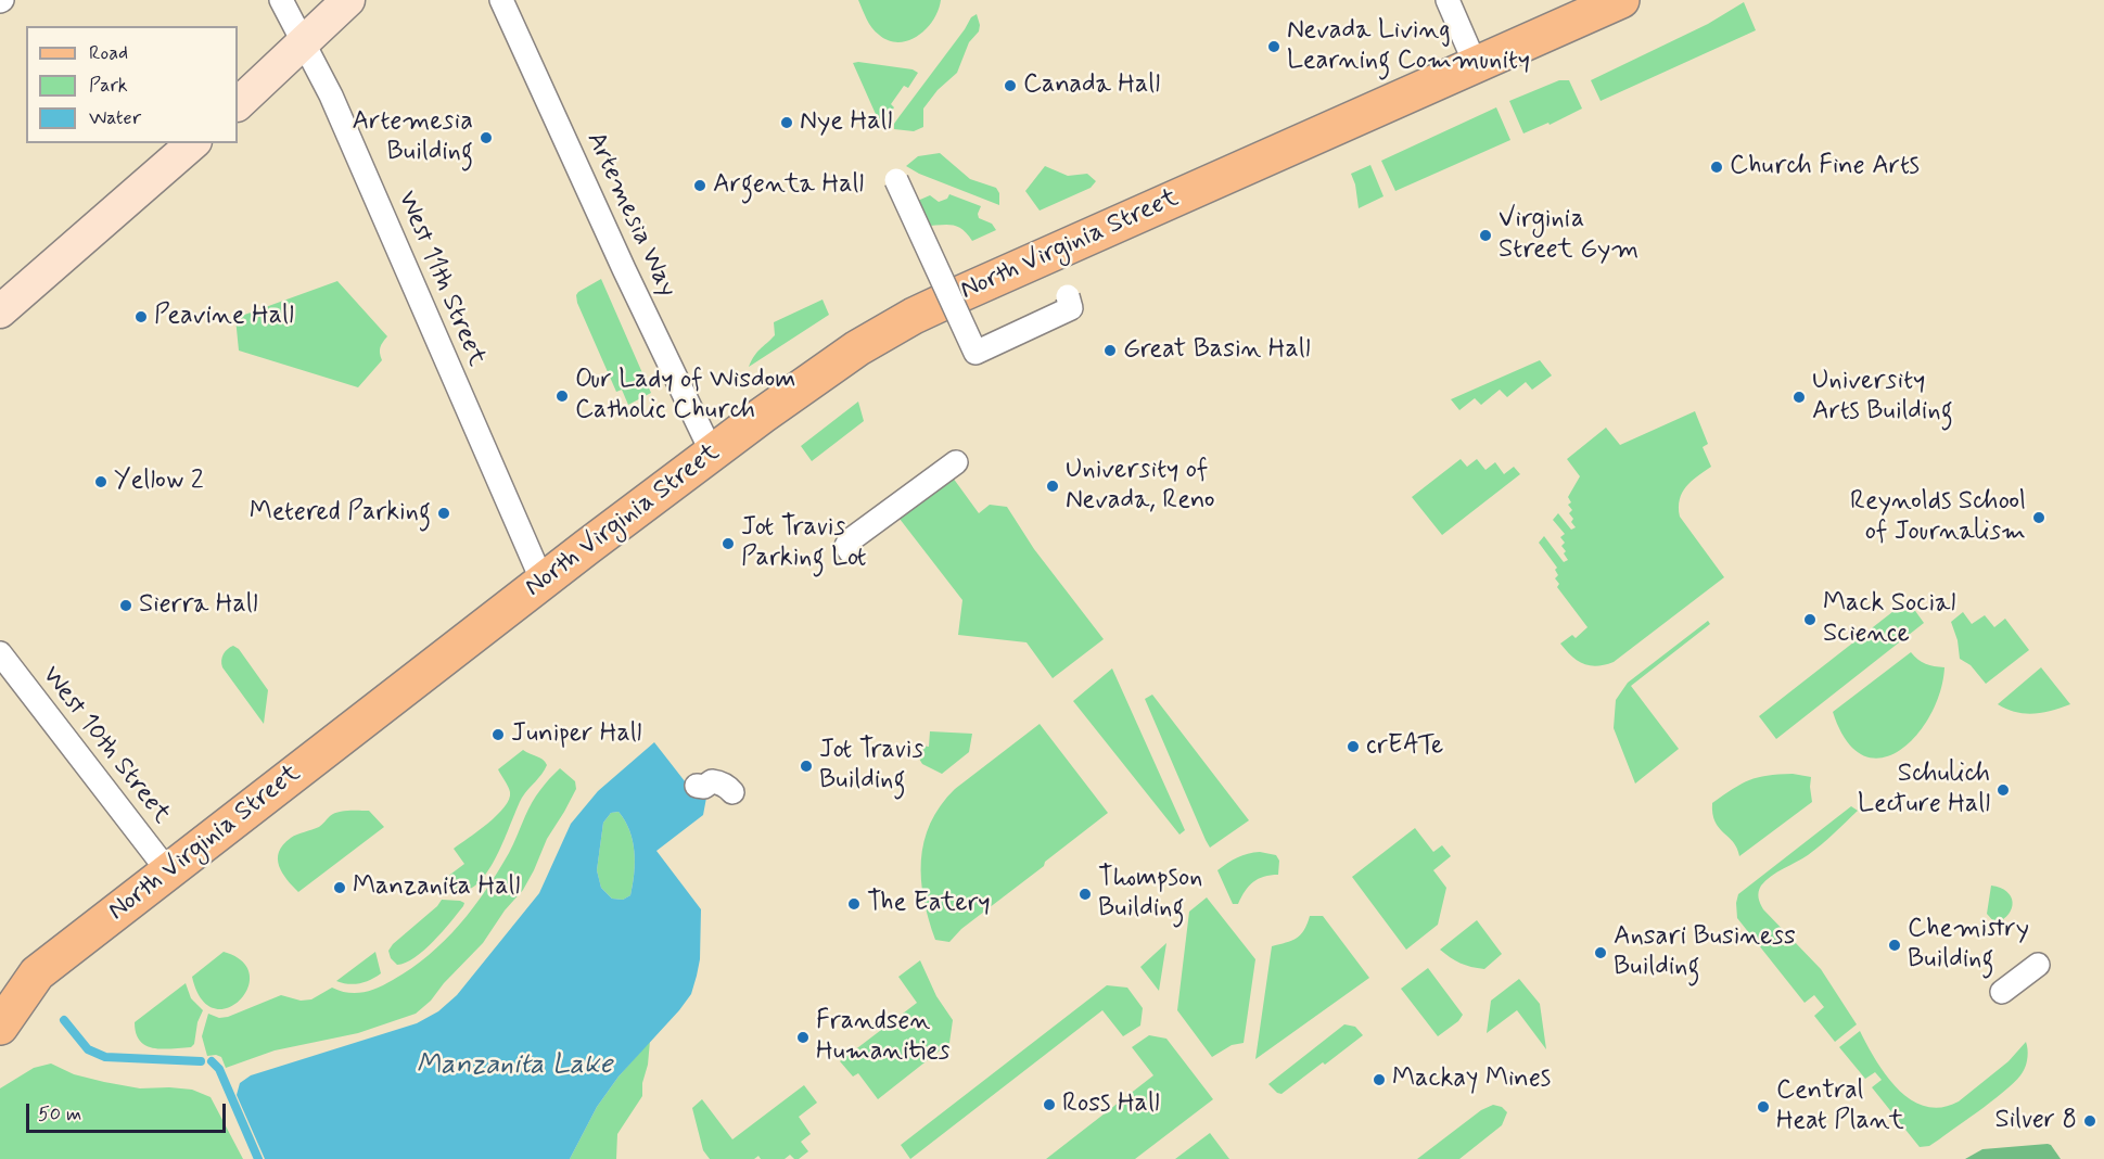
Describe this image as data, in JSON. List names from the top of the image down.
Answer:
{
  "streets": {
    "main road": ["North Virginia Street"],
    "street": ["Artemesia Way", "West 11th Street", "West 10th Street"]
  },
  "crossings": [
    ["Artemesia Way", "North Virginia Street"],
    ["North Virginia Street", "West 11th Street"],
    ["North Virginia Street", "West 10th Street"]
  ],
  "water": ["Manzanita Lake"],
  "places": [
    "Nevada Living Learning Community",
    "Canada Hall",
    "Nye Hall",
    "Artemesia Building",
    "Church Fine Arts",
    "Argenta Hall",
    "Virginia Street Gym",
    "Peavine Hall",
    "Great Basin Hall",
    "Our Lady of Wisdom Catholic Church",
    "University Arts Building",
    "Yellow 2",
    "University of Nevada, Reno",
    "Metered Parking",
    "Reynolds School of Journalism",
    "Jot Travis Parking Lot",
    "Sierra Hall",
    "Mack Social Science",
    "Juniper Hall",
    "crEATe",
    "Jot Travis Building",
    "Schulich Lecture Hall",
    "Manzanita Hall",
    "Thompson Building",
    "The Eatery",
    "Chemistry Building",
    "Ansari Business Building",
    "Frandsen Humanities",
    "Mackay Mines",
    "Ross Hall",
    "Central Heat Plant",
    "Silver 8"
  ],
  "legend": ["Road", "Park", "Water"],
  "scale_bar": "50 m"
}
